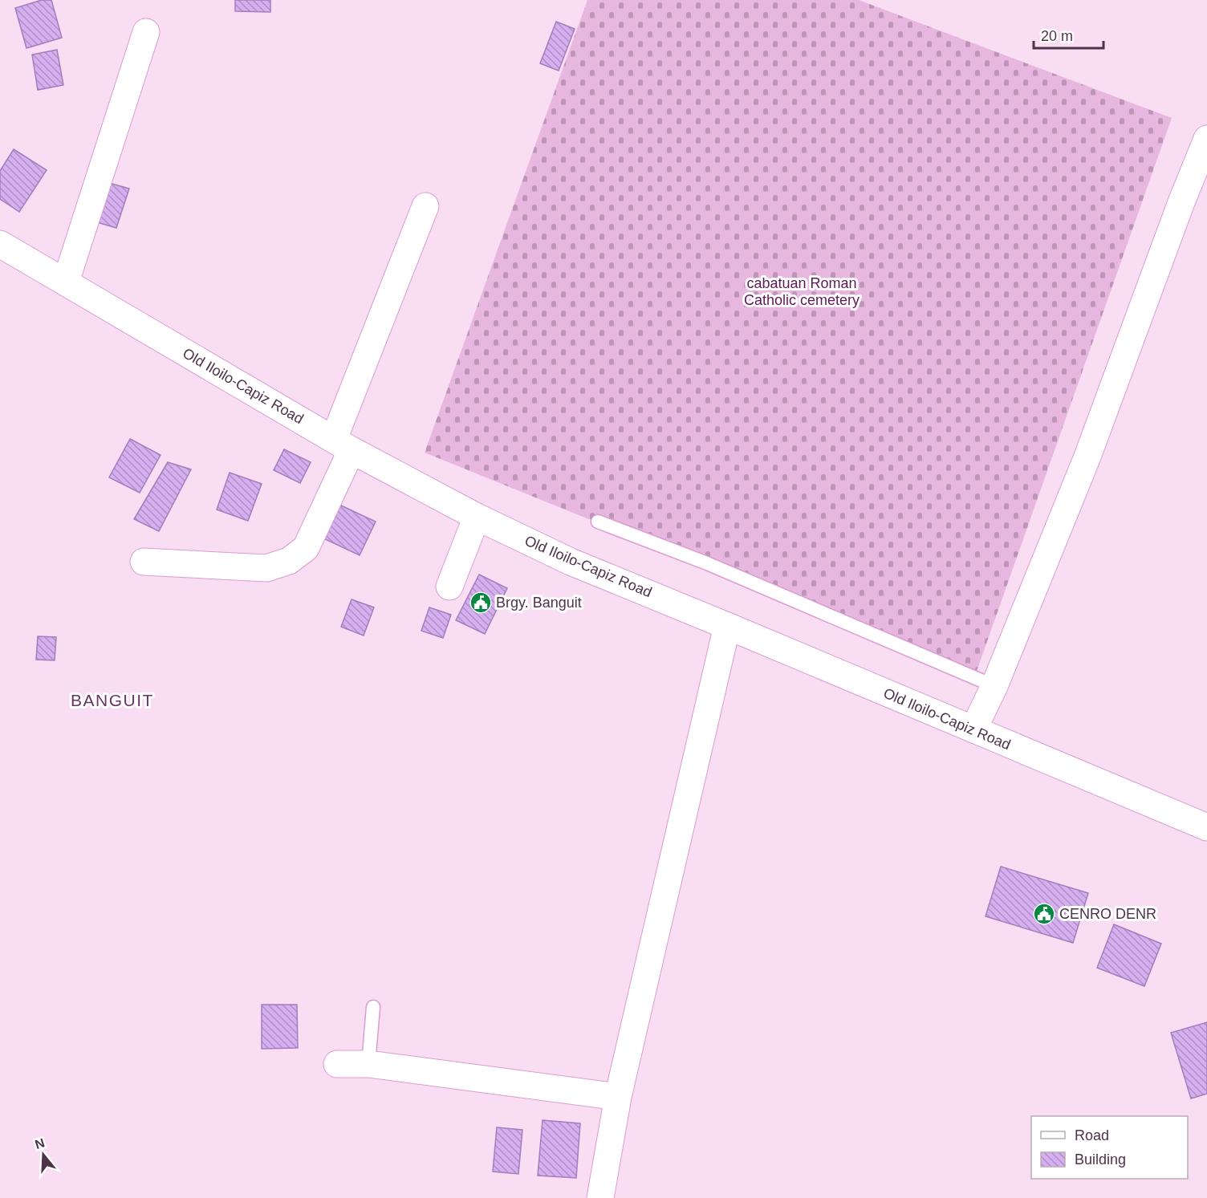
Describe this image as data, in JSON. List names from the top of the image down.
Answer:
{
  "streets": {
    "street": ["Old Iloilo-Capiz Road"]
  },
  "districts": ["BANGUIT"],
  "parks": ["cabatuan Roman Catholic cemetery"],
  "places": {
    "public building": ["Brgy. Banguit", "CENRO DENR"]
  },
  "legend": ["Road", "Building"],
  "scale_bar": "20 m",
  "north": "top"
}
